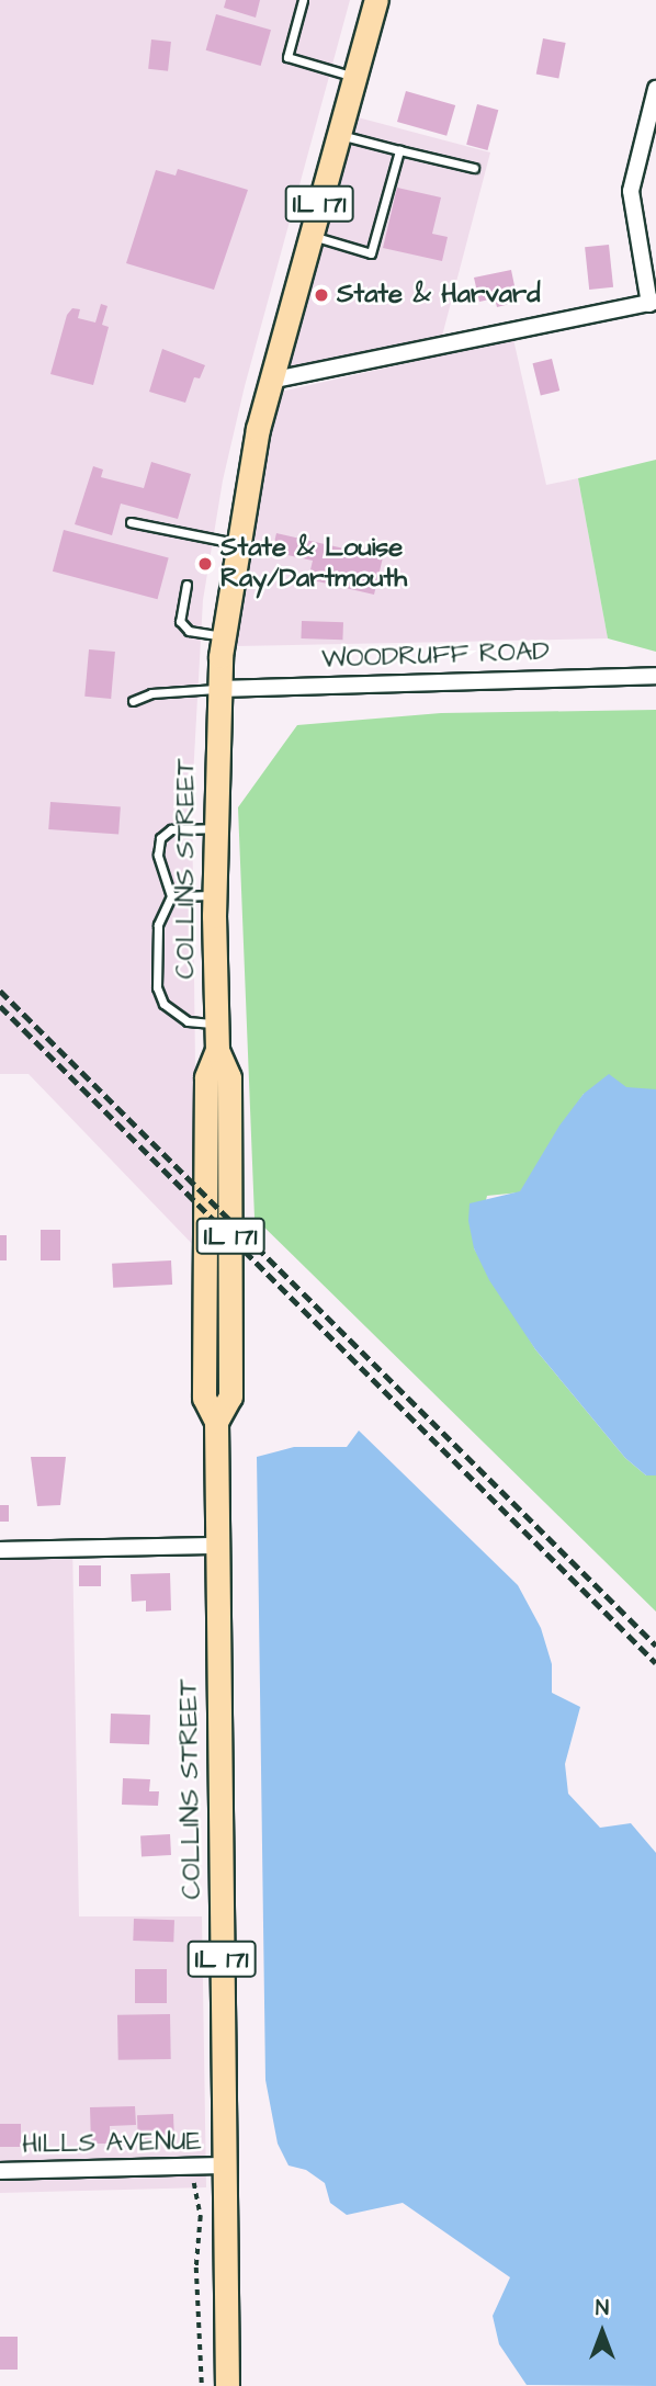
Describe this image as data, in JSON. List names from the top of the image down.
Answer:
{
  "streets": {
    "main road": ["IL 171", "COLLINS STREET"],
    "street": ["WOODRUFF ROAD", "HILLS AVENUE"]
  },
  "crossings": [
    ["IL 171", "WOODRUFF ROAD"],
    ["IL 171", "COLLINS STREET"],
    ["WOODRUFF ROAD", "COLLINS STREET"],
    ["COLLINS STREET", "HILLS AVENUE"]
  ],
  "places": ["State & Harvard", "State & Louise Ray/Dartmouth"],
  "north": "top"
}
